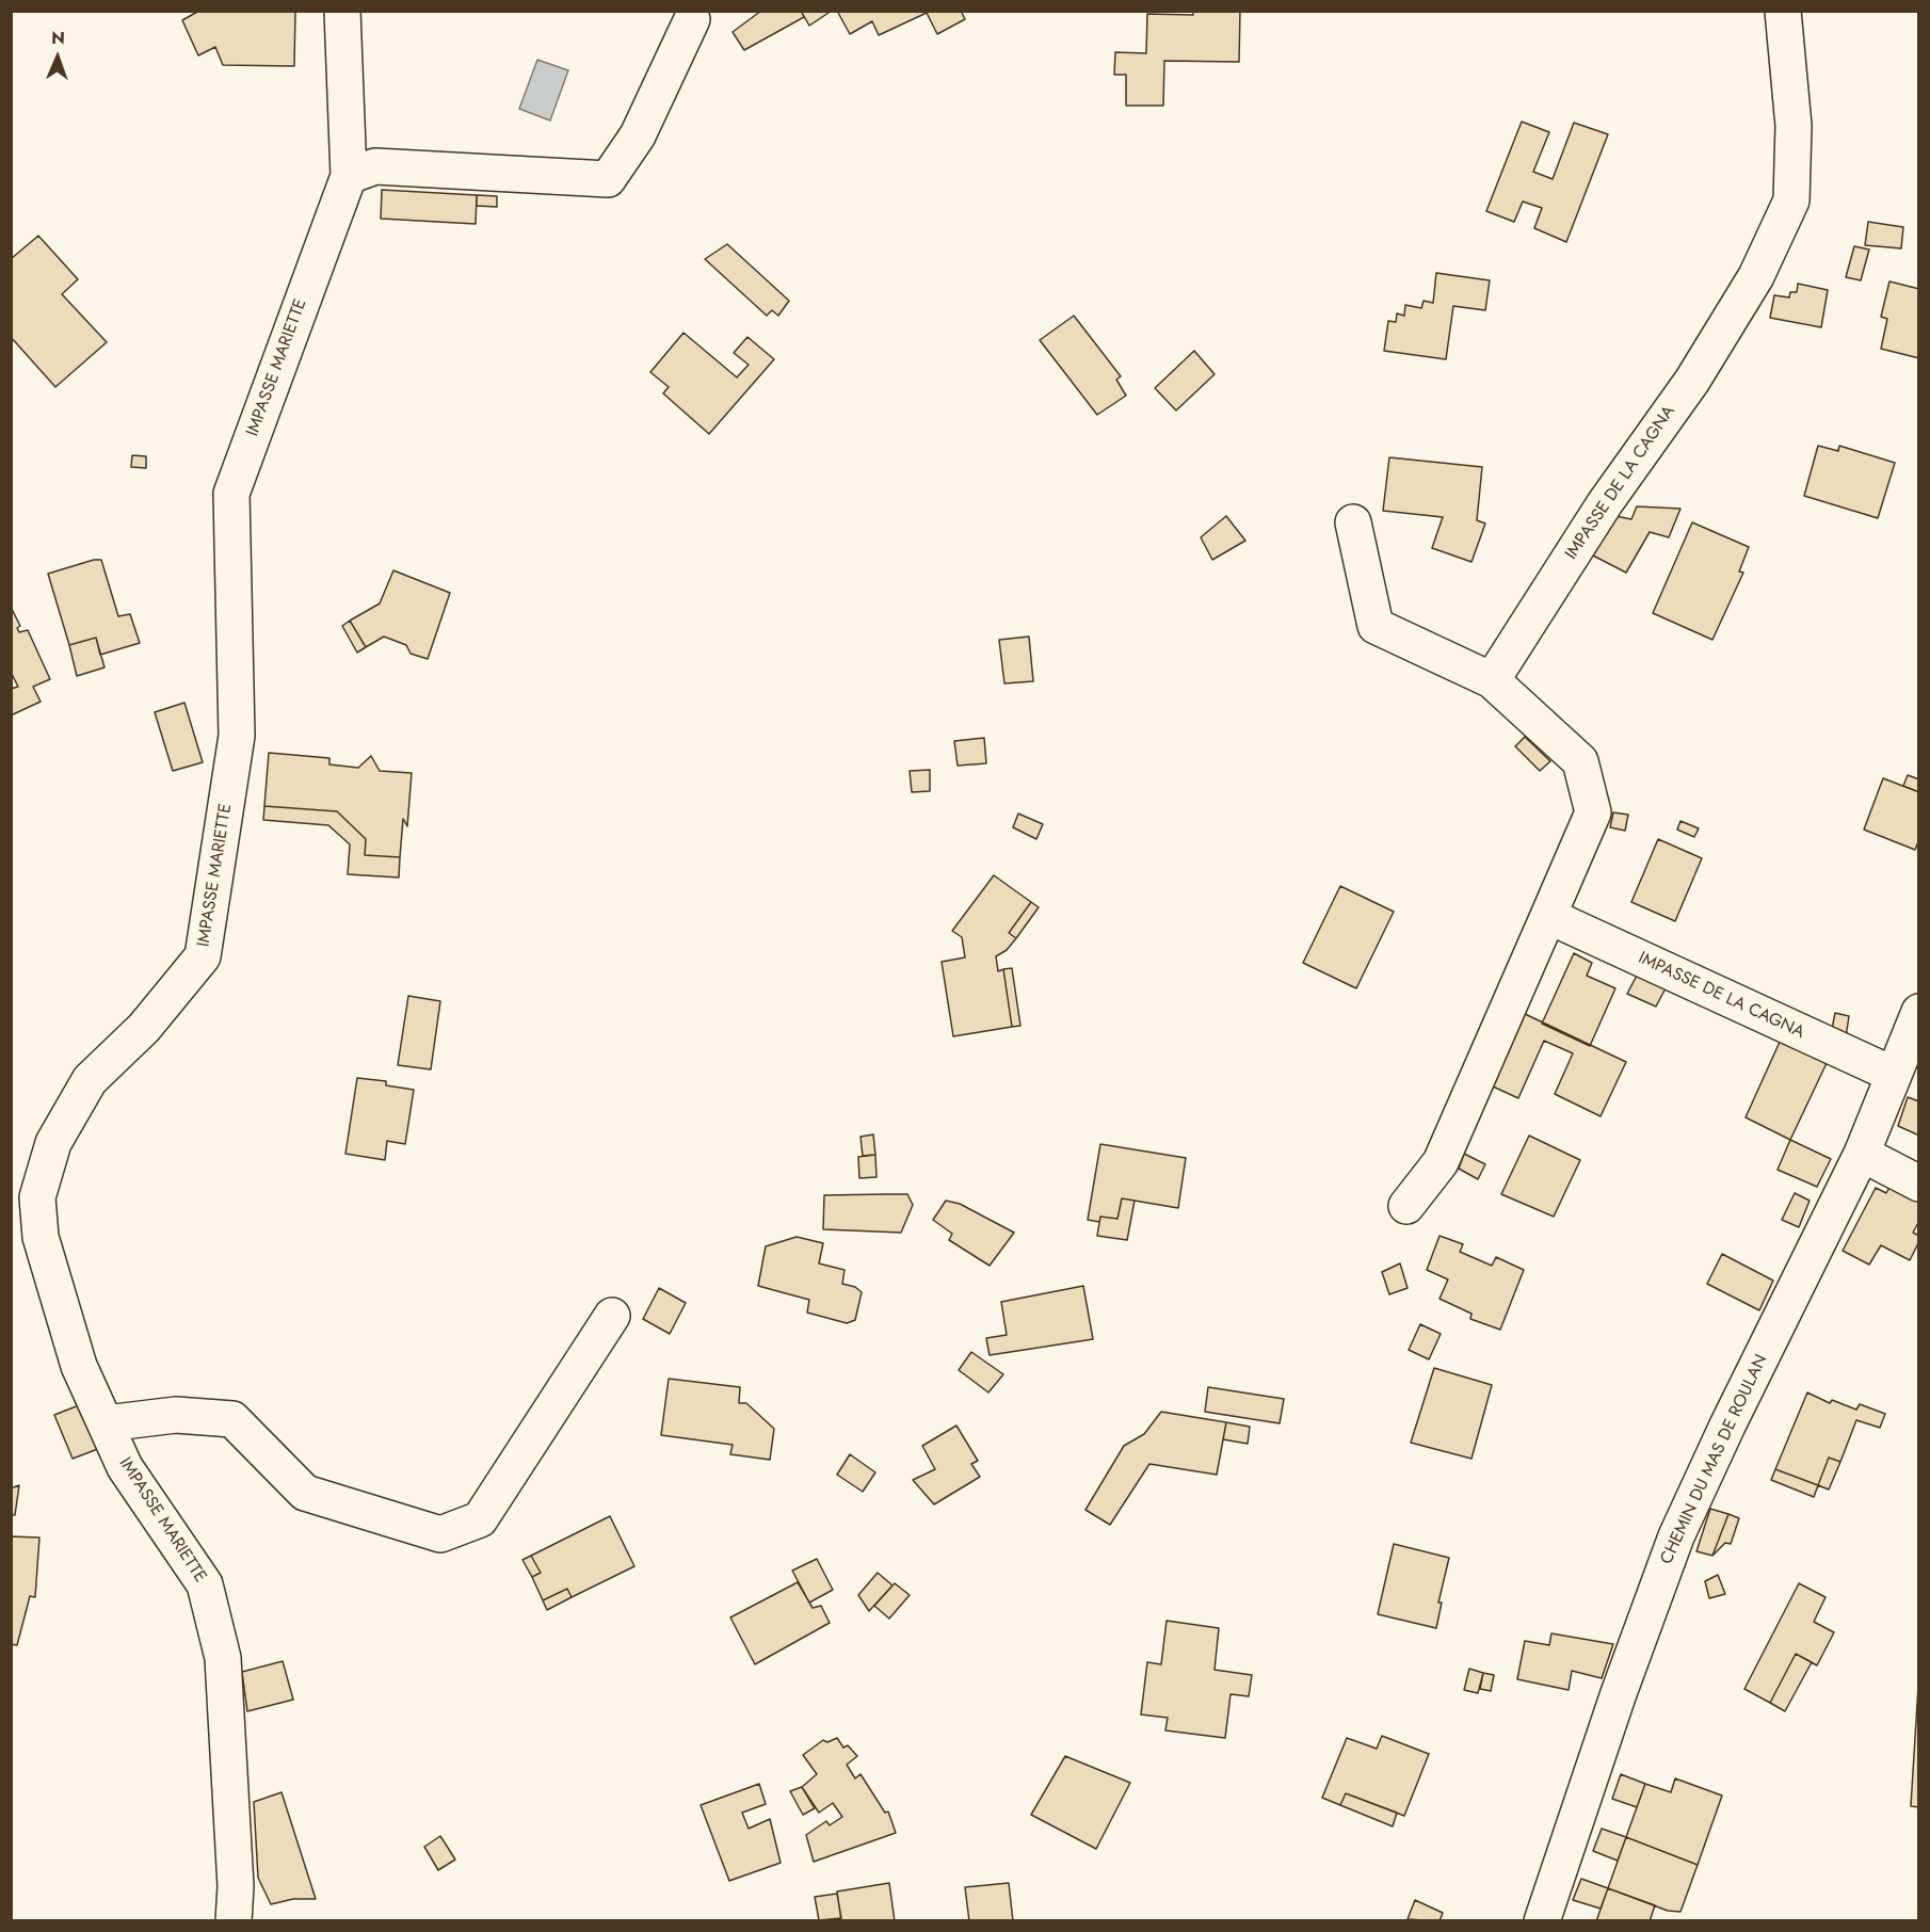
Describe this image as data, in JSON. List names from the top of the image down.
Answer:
{
  "streets": {
    "street": ["IMPASSE MARIETTE", "IMPASSE DE LA CAGNA", "CHEMIN DU MAS DE ROULAN"]
  },
  "crossings": [
    ["IMPASSE DE LA CAGNA", "CHEMIN DU MAS DE ROULAN"]
  ],
  "north": "top"
}
